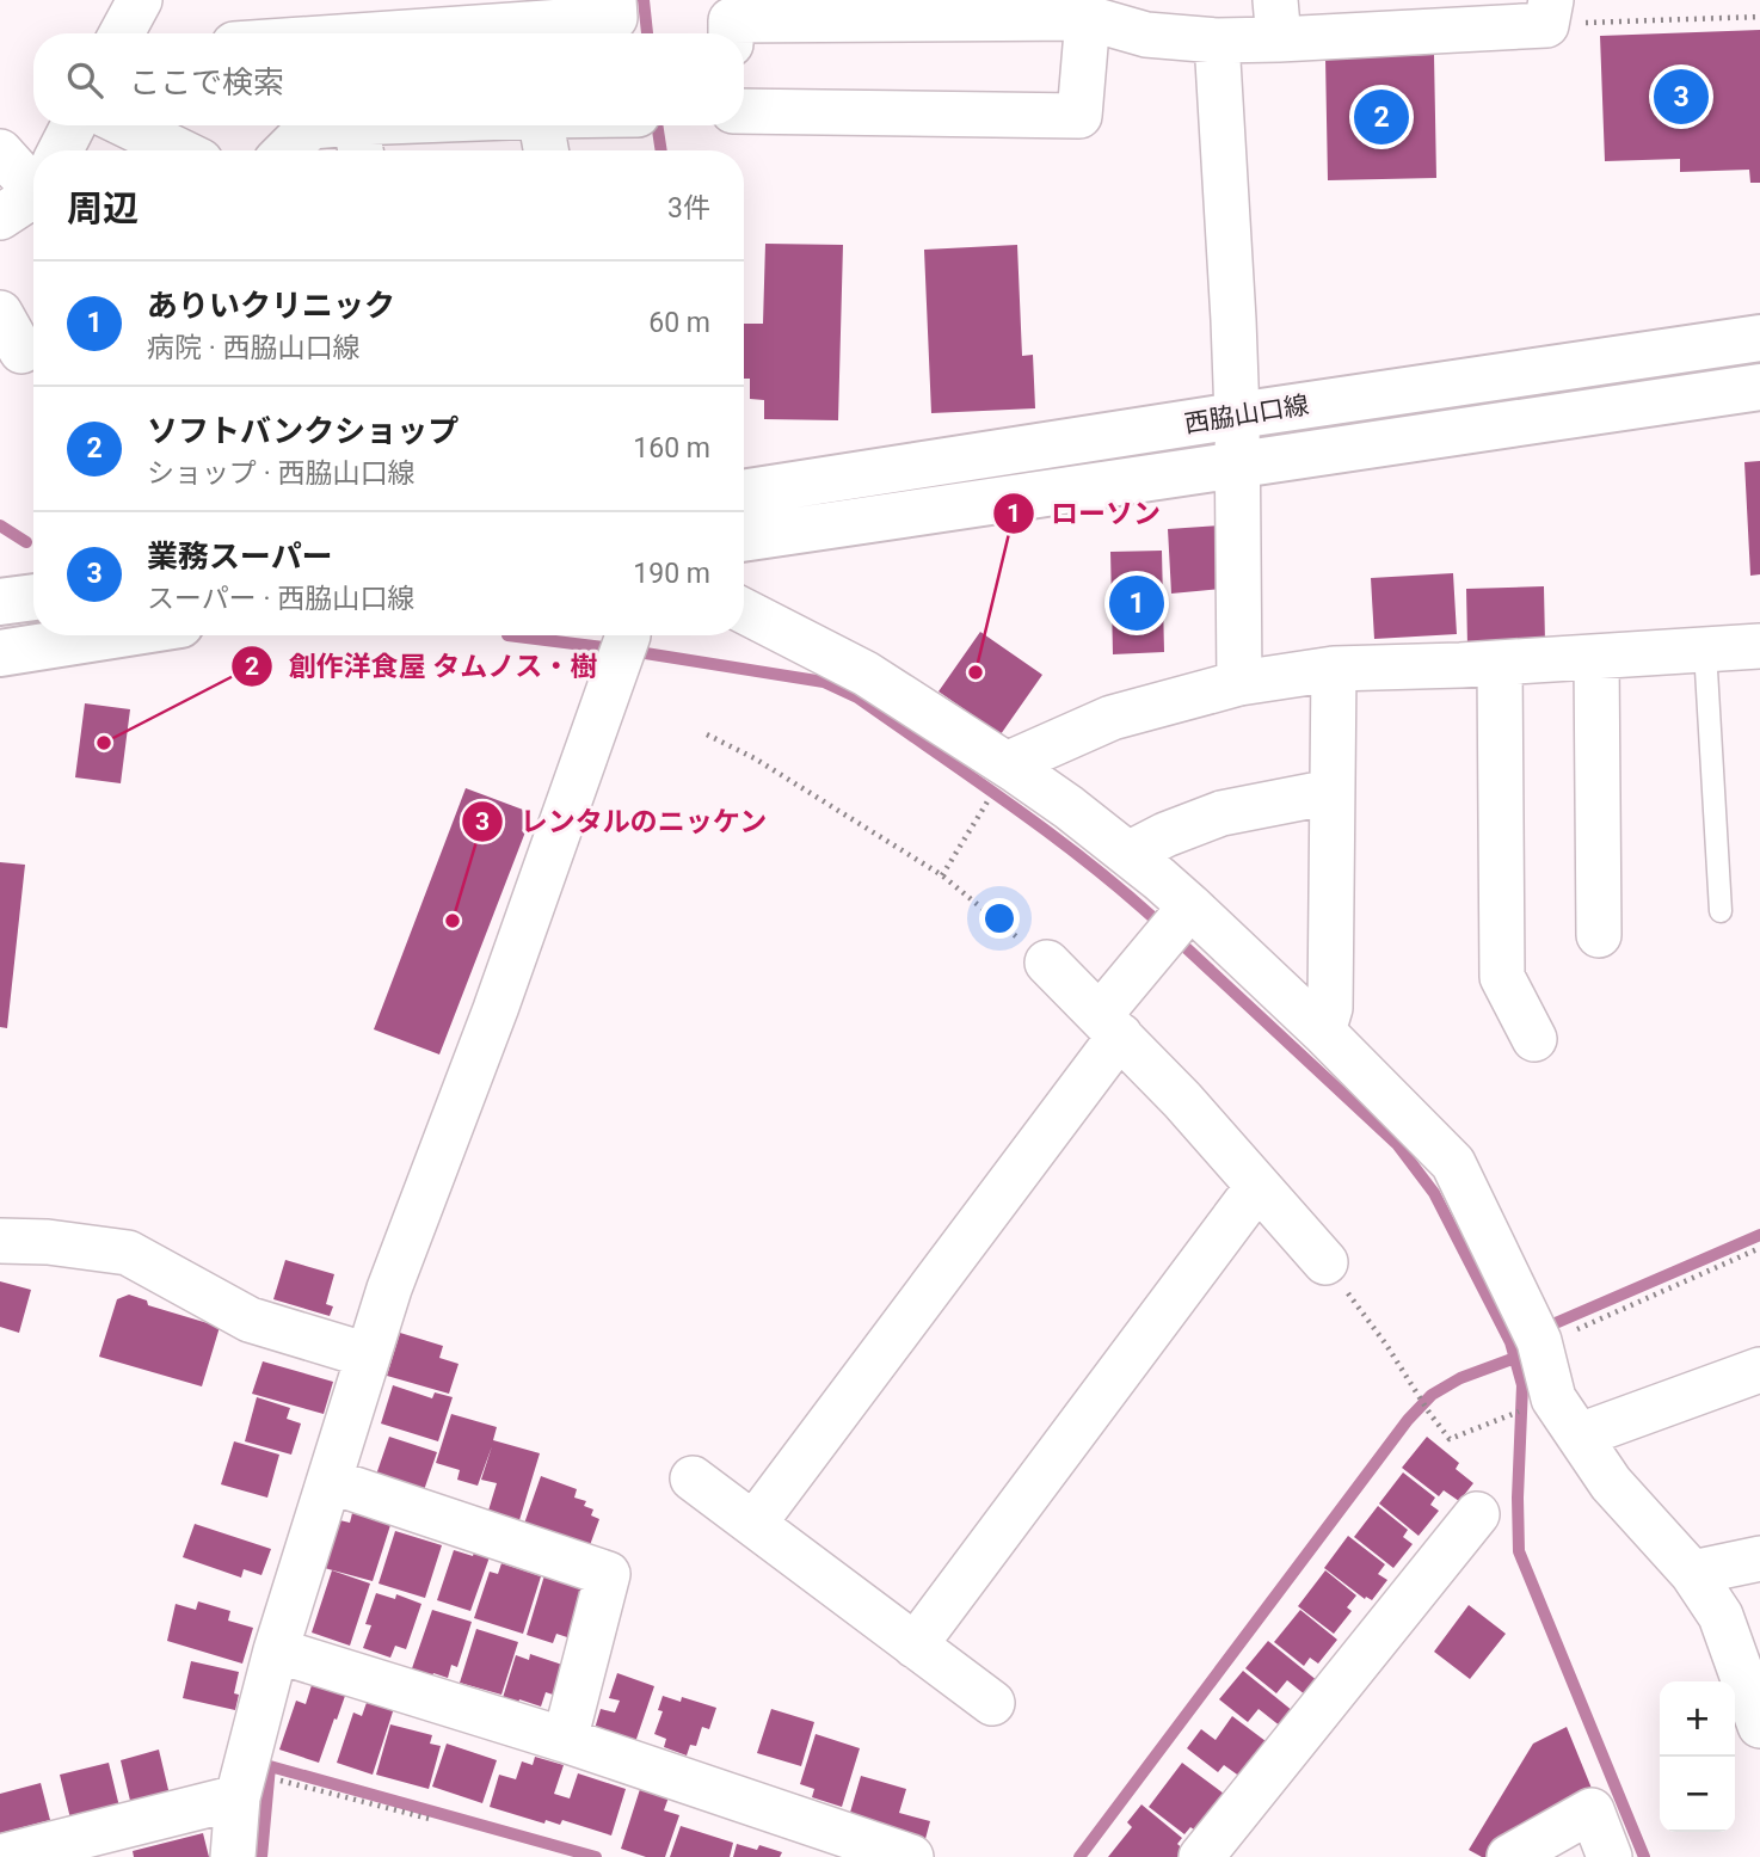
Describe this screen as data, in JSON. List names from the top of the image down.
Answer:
{
  "streets": {
    "street": ["西脇山口線"]
  },
  "places": ["ローソン", "創作洋食屋 タムノス・樹", "レンタルのニッケン"],
  "page": {
    "search": "ここで検索",
    "pins": ["3", "2", "1"],
    "heading": ["周辺", "3件"],
    "list": [
      {
        "mark": "1",
        "name": "ありいクリニック",
        "note": "病院 · 西脇山口線",
        "value": "60 m"
      },
      {
        "mark": "2",
        "name": "ソフトバンクショップ",
        "note": "ショップ · 西脇山口線",
        "value": "160 m"
      },
      {
        "mark": "3",
        "name": "業務スーパー",
        "note": "スーパー · 西脇山口線",
        "value": "190 m"
      }
    ],
    "map_buttons": ["+", "−"]
  }
}
